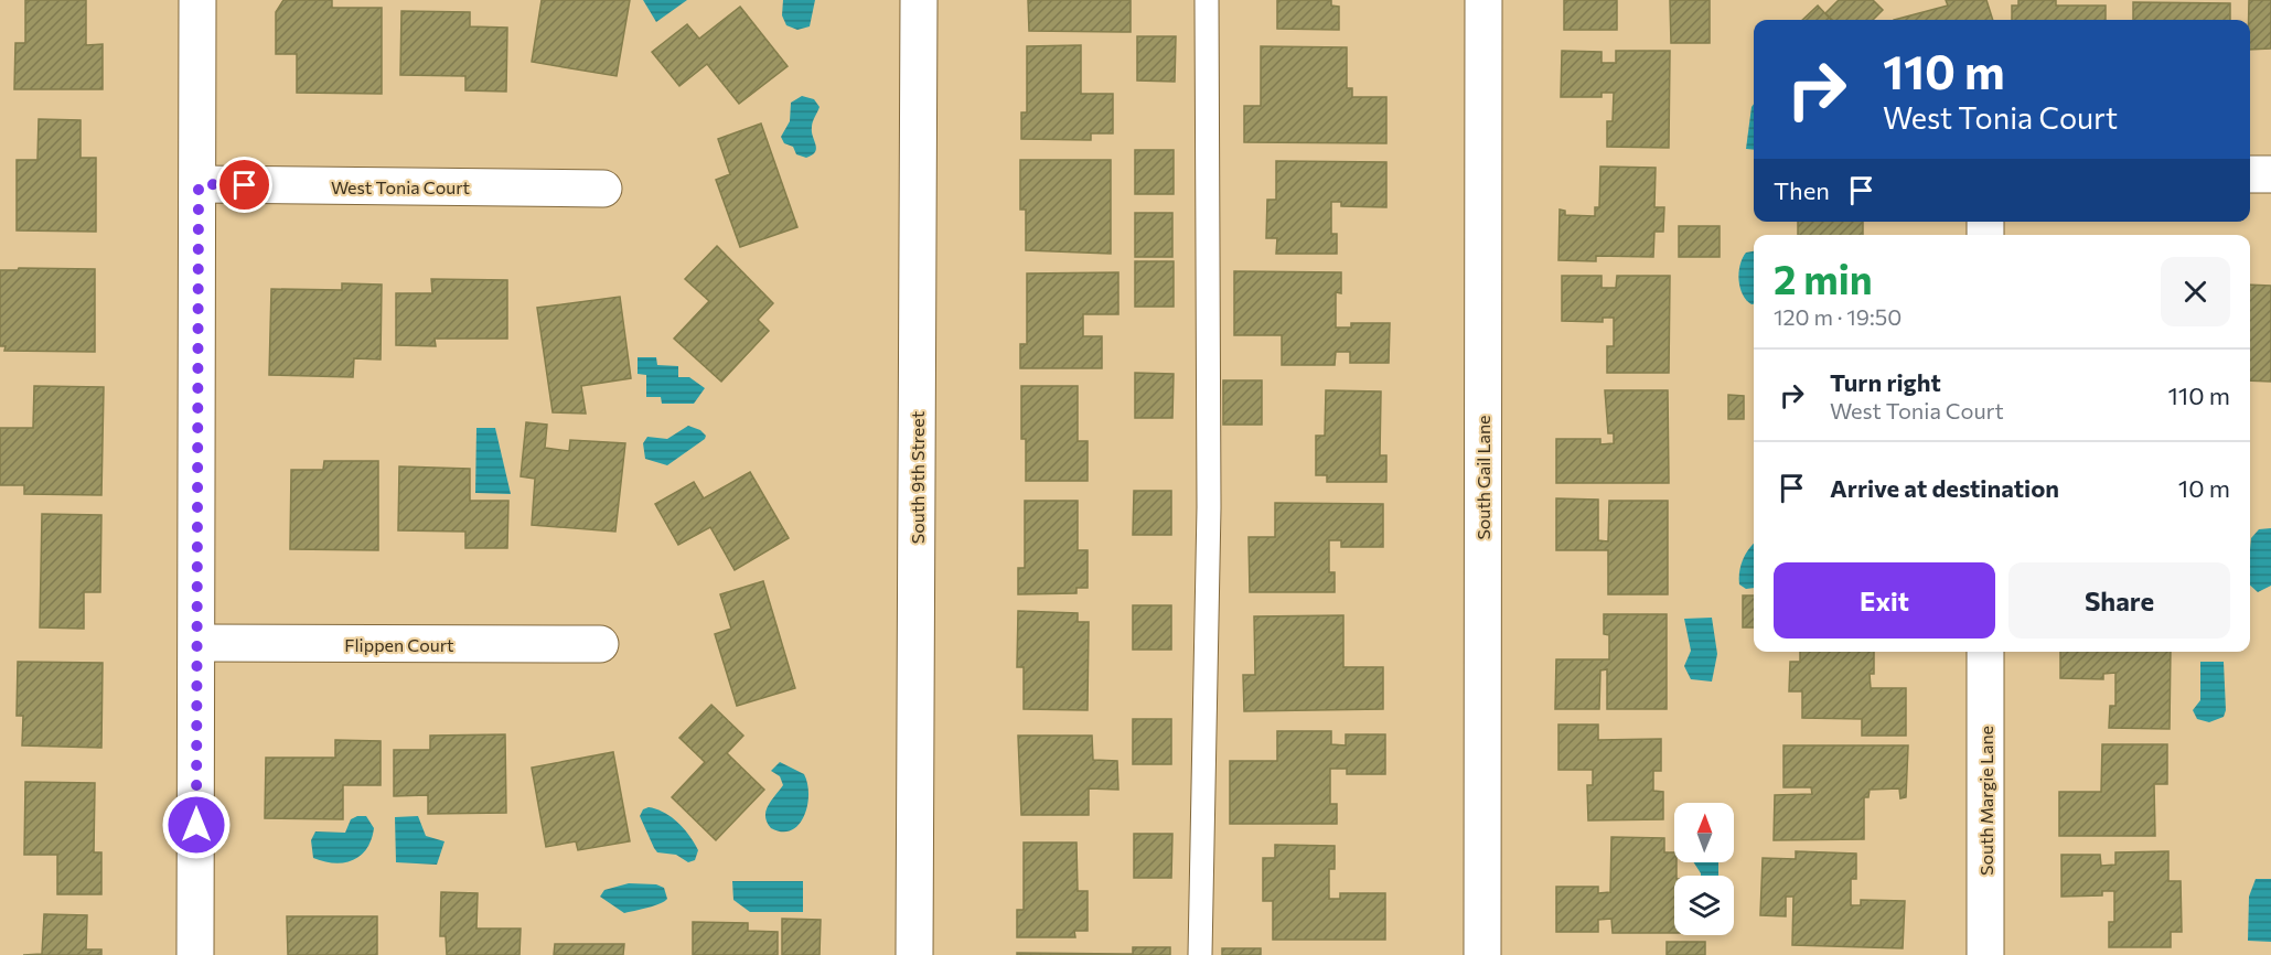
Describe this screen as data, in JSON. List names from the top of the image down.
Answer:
{
  "streets": {
    "street": [
      "West Tonia Court",
      "South 9th Street",
      "South Gail Lane",
      "Flippen Court",
      "South Margie Lane"
    ]
  },
  "north": "top",
  "page": {
    "turn": ["110 m", "West Tonia Court"],
    "then": "Then",
    "heading": ["2 min", "120 m · 19:50"],
    "list": [
      {
        "name": "Turn right",
        "note": "West Tonia Court",
        "value": "110 m"
      },
      {
        "name": "Arrive at destination",
        "value": "10 m"
      }
    ],
    "buttons": ["Exit", "Share"]
  }
}
